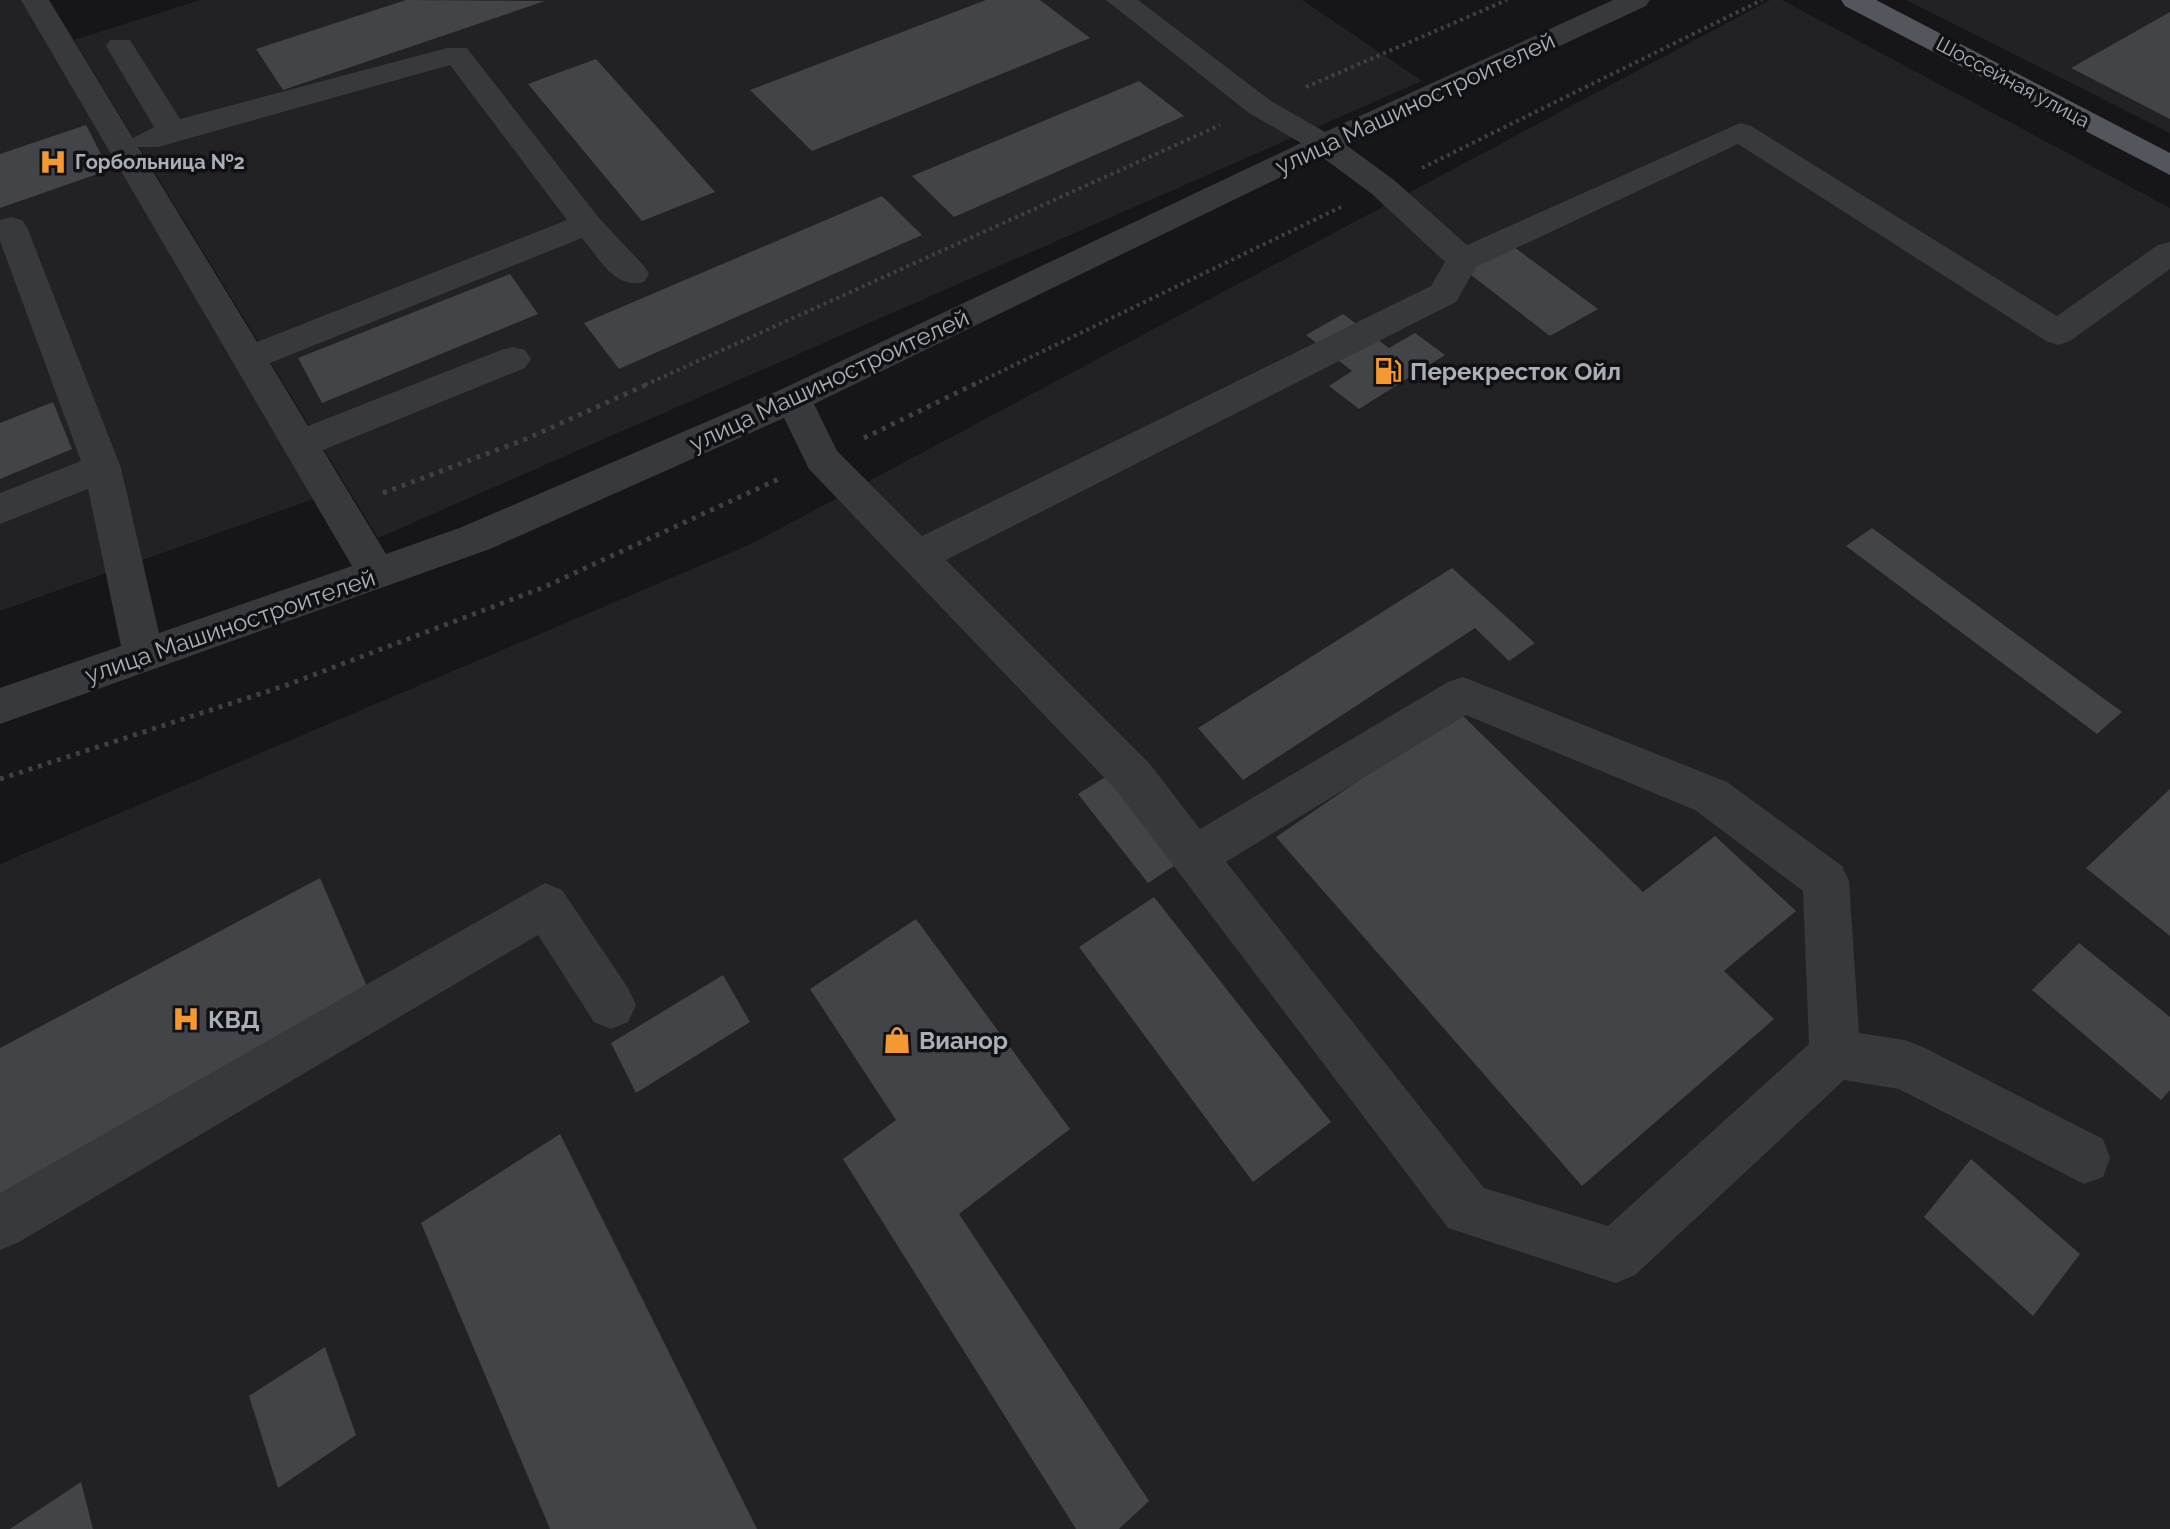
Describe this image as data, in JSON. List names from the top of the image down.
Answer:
{
  "streets": {
    "main road": ["Шоссейная улица"],
    "street": ["улица Машиностроителей"]
  },
  "places": {
    "hospital": ["Горбольница №2", "КВД"],
    "fuel station": ["Перекресток Ойл"],
    "shop": ["Вианор"]
  }
}
